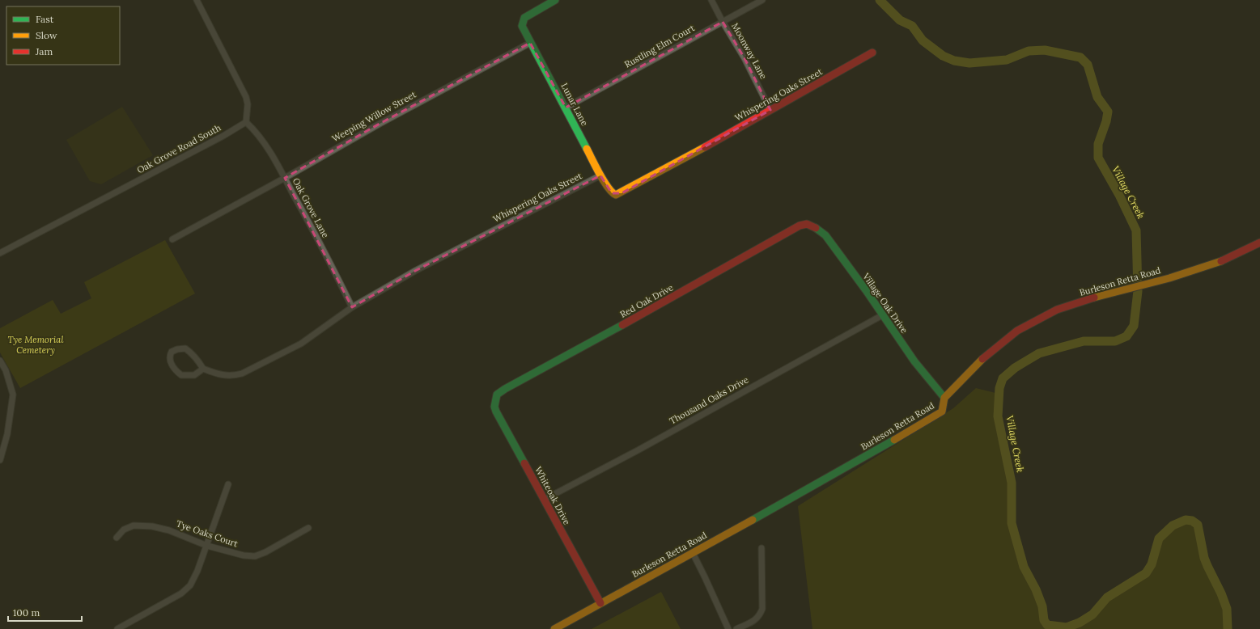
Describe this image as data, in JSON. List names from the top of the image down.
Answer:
{
  "streets": {
    "street": [
      "Rustling Elm Court",
      "Moonway Lane",
      "Whispering Oaks Street",
      "Lunar Lane",
      "Weeping Willow Street",
      "Oak Grove Road South",
      "Oak Grove Lane",
      "Burleson Retta Road",
      "Red Oak Drive",
      "Village Oak Drive",
      "Thousand Oaks Drive",
      "Whiteoak Drive",
      "Tye Oaks Court"
    ]
  },
  "crossings": [
    ["Rustling Elm Court", "Moonway Lane"],
    ["Rustling Elm Court", "Lunar Lane"],
    ["Moonway Lane", "Whispering Oaks Street"],
    ["Whispering Oaks Street", "Lunar Lane"],
    ["Whispering Oaks Street", "Oak Grove Lane"],
    ["Lunar Lane", "Weeping Willow Street"],
    ["Weeping Willow Street", "Oak Grove Lane"],
    ["Oak Grove Road South", "Oak Grove Lane"],
    ["Burleson Retta Road", "Village Oak Drive"],
    ["Burleson Retta Road", "Whiteoak Drive"],
    ["Red Oak Drive", "Village Oak Drive"],
    ["Red Oak Drive", "Whiteoak Drive"],
    ["Village Oak Drive", "Thousand Oaks Drive"],
    ["Thousand Oaks Drive", "Whiteoak Drive"]
  ],
  "water": ["Village Creek"],
  "parks": ["Tye Memorial Cemetery"],
  "legend": ["Fast", "Slow", "Jam"],
  "scale_bar": "100 m"
}
